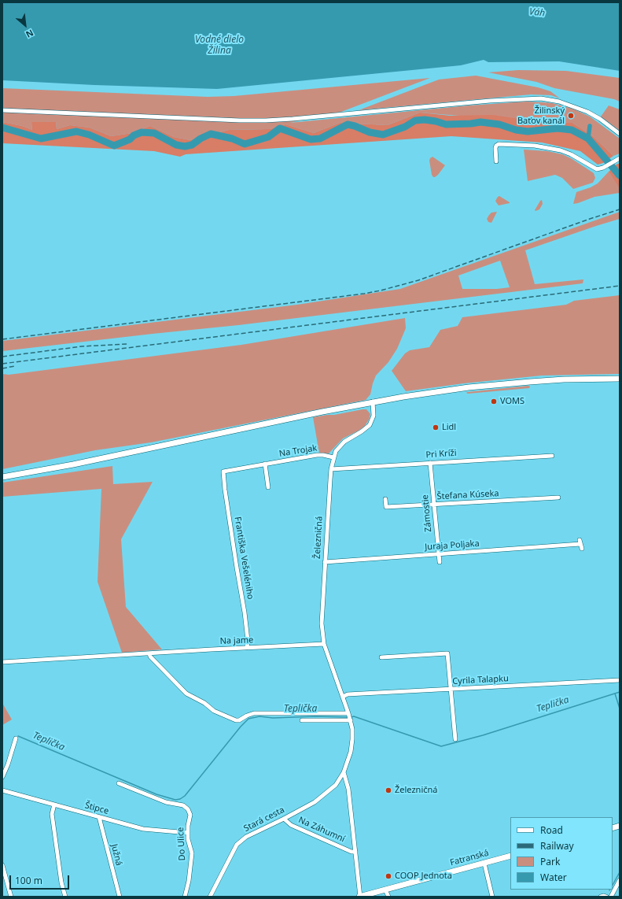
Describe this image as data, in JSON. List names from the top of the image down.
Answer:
{
  "streets": {
    "main road": ["Fatranská"],
    "street": [
      "Na Trojak",
      "Pri Kríži",
      "Štefana Kúseka",
      "Zámostie",
      "Železničná",
      "Juraja Poljaka",
      "Františka Vešeléniho",
      "Na jame",
      "Cyrila Talapku",
      "Štipce",
      "Stará cesta",
      "Na Záhumní",
      "Do Ulice",
      "Južná"
    ]
  },
  "crossings": [
    ["Na Trojak", "Železničná"],
    ["Na Trojak", "Františka Vešeléniho"],
    ["Pri Kríži", "Zámostie"],
    ["Pri Kríži", "Železničná"],
    ["Štefana Kúseka", "Zámostie"],
    ["Zámostie", "Juraja Poljaka"],
    ["Železničná", "Juraja Poljaka"],
    ["Železničná", "Na jame"],
    ["Železničná", "Cyrila Talapku"],
    ["Železničná", "Stará cesta"],
    ["Františka Vešeléniho", "Na jame"],
    ["Štipce", "Do Ulice"],
    ["Štipce", "Južná"],
    ["Stará cesta", "Na Záhumní"]
  ],
  "water": ["Váh", "Vodné dielo Žilina", "Teplička"],
  "places": [
    "Žilinský Baťov kanál",
    "VOMS",
    "Lidl",
    "Železničná",
    "COOP Jednota"
  ],
  "legend": [
    "Road",
    "Railway",
    "Park",
    "Water"
  ],
  "scale_bar": "100 m",
  "north": "bottom right"
}
